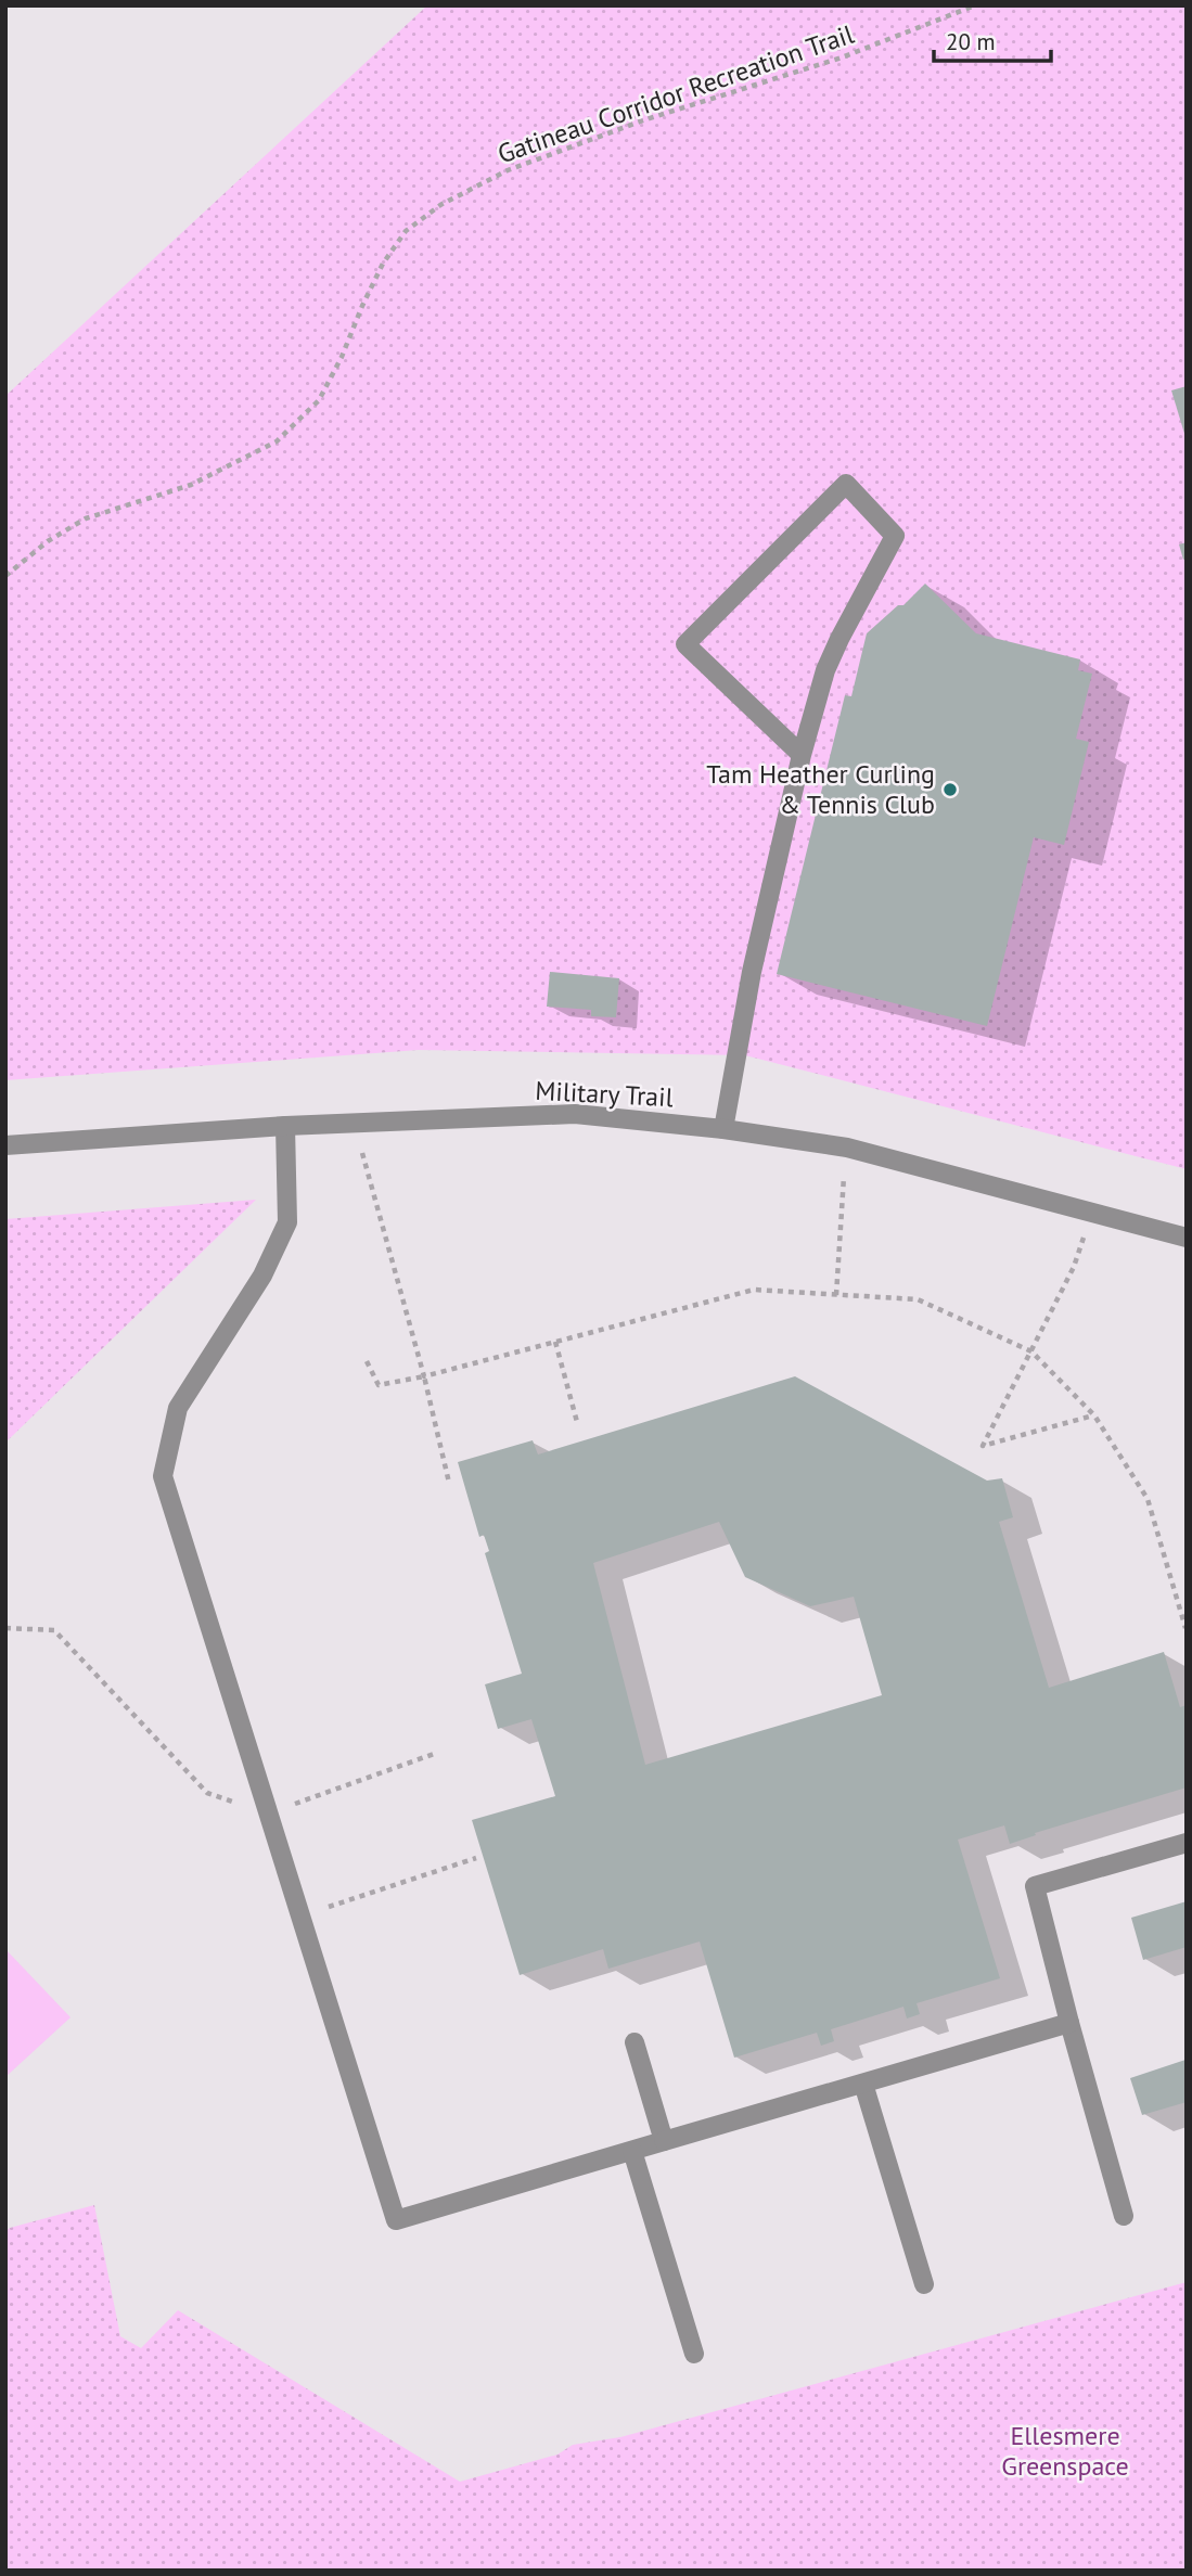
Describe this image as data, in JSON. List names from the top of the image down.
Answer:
{
  "streets": {
    "street": ["Military Trail"],
    "path": ["Gatineau Corridor Recreation Trail"]
  },
  "parks": ["Ellesmere Greenspace"],
  "places": ["Tam Heather Curling & Tennis Club"],
  "scale_bar": "20 m"
}
